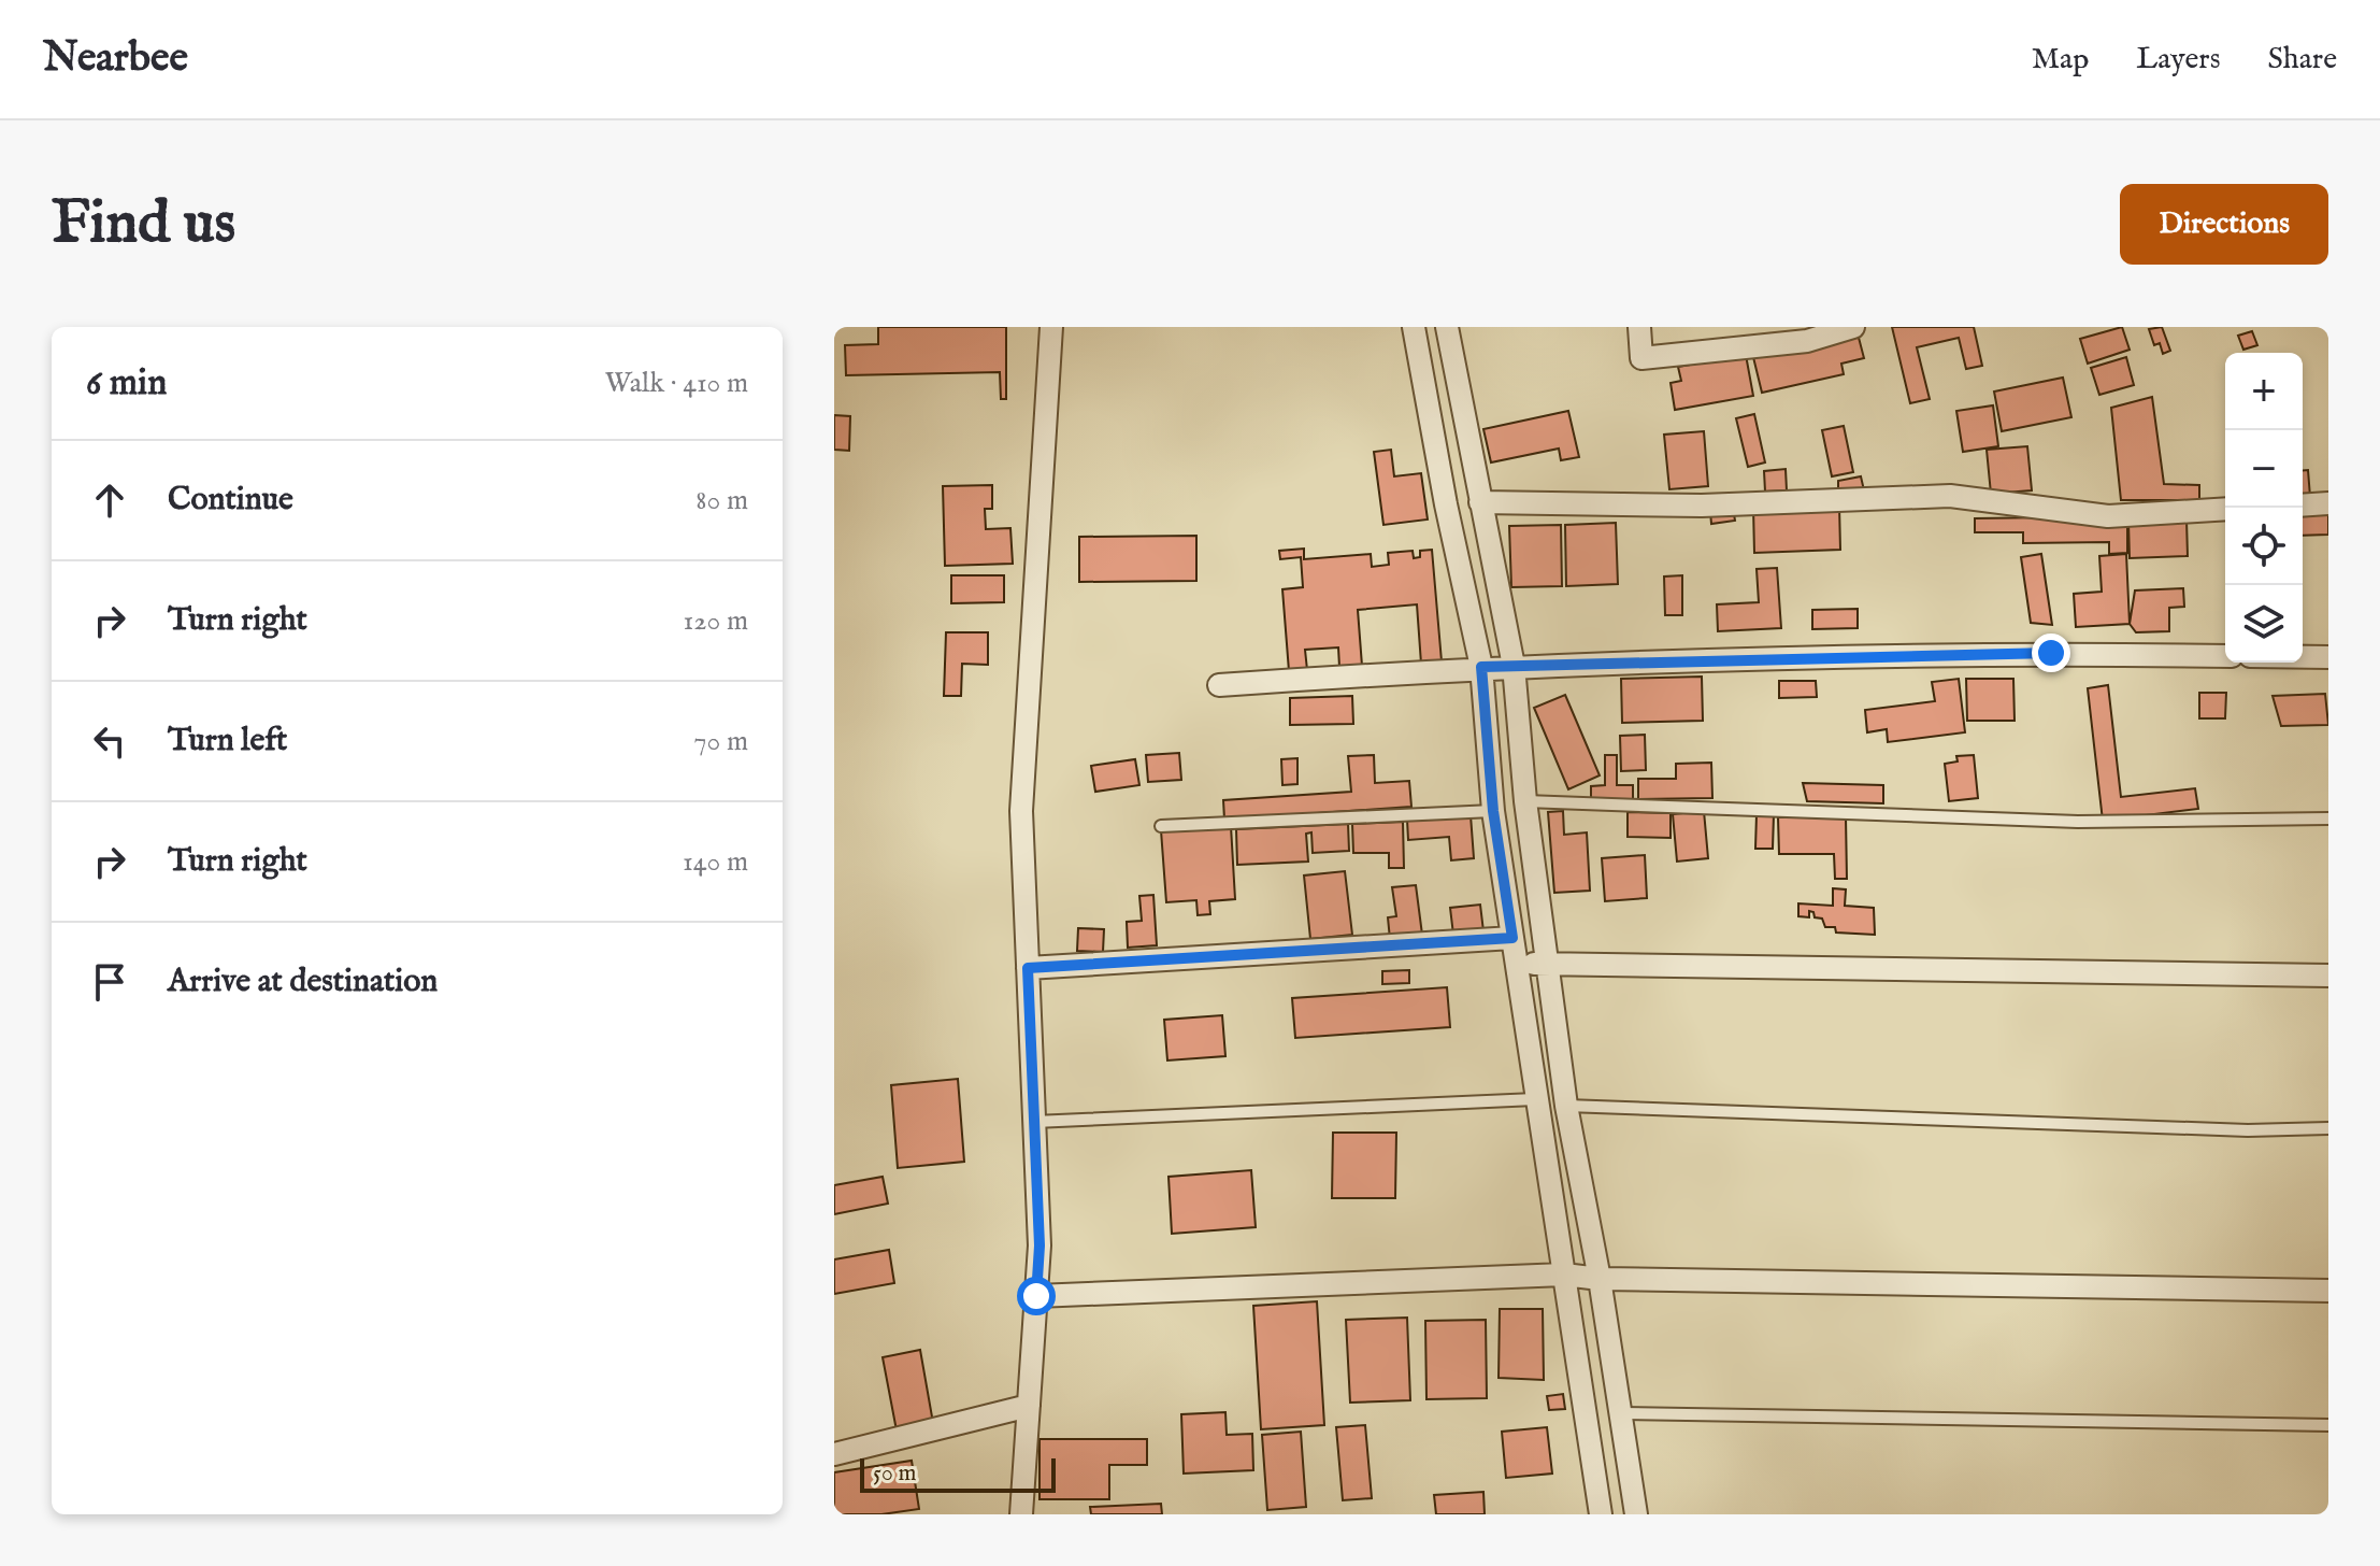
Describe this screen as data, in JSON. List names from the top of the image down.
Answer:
{
  "scale_bar": "50 m",
  "page": {
    "header": "Nearbee",
    "nav": ["Map", "Layers", "Share"],
    "buttons": "Directions",
    "title": "Find us",
    "heading": ["6 min", "Walk · 410 m"],
    "map_buttons": ["+", "−"],
    "list": [
      ["Continue", "80 m"],
      ["Turn right", "120 m"],
      ["Turn left", "70 m"],
      ["Turn right", "140 m"],
      "Arrive at destination"
    ],
    "scale": "50 m"
  }
}
